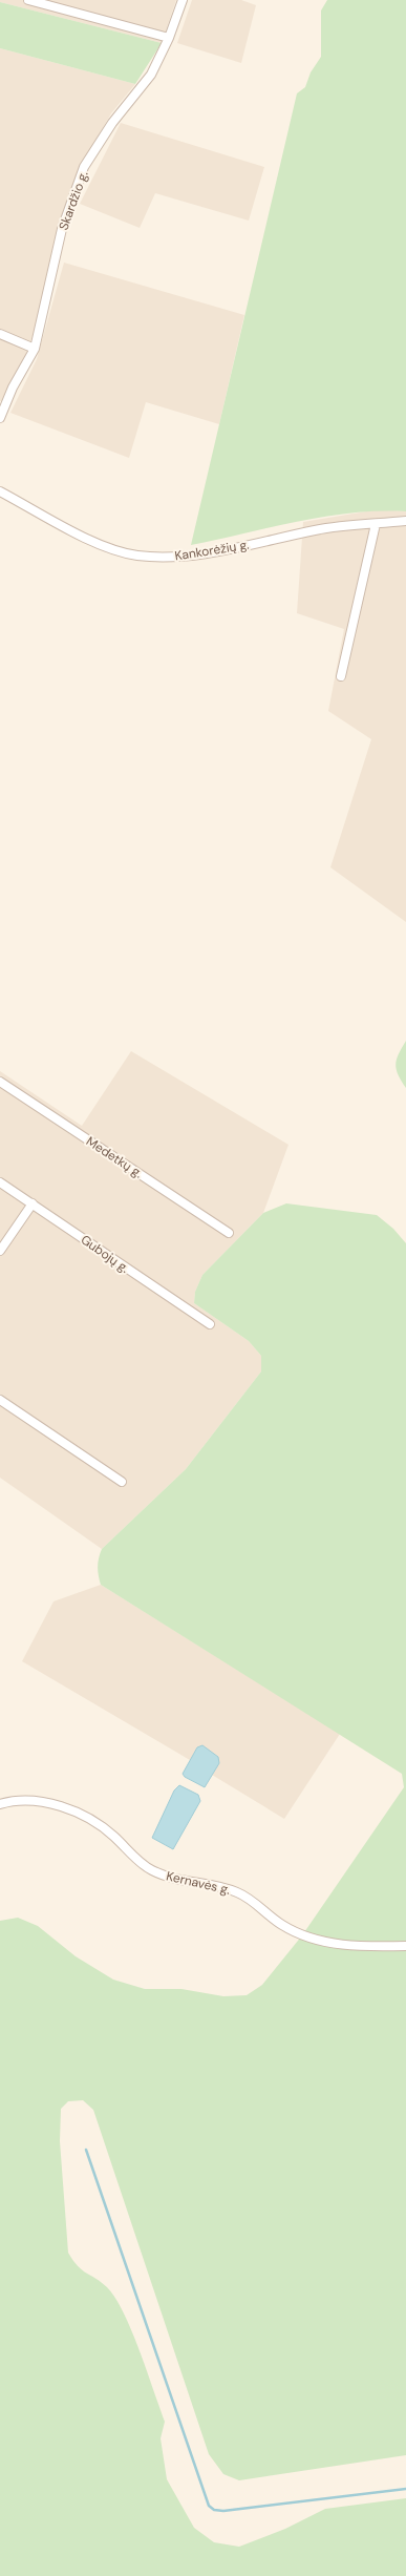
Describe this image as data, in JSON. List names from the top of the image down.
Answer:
{
  "streets": {
    "street": [
      "Skardžio g.",
      "Kankorėžių g.",
      "Medetkų g.",
      "Gubojų g.",
      "Kernavės g."
    ]
  }
}
